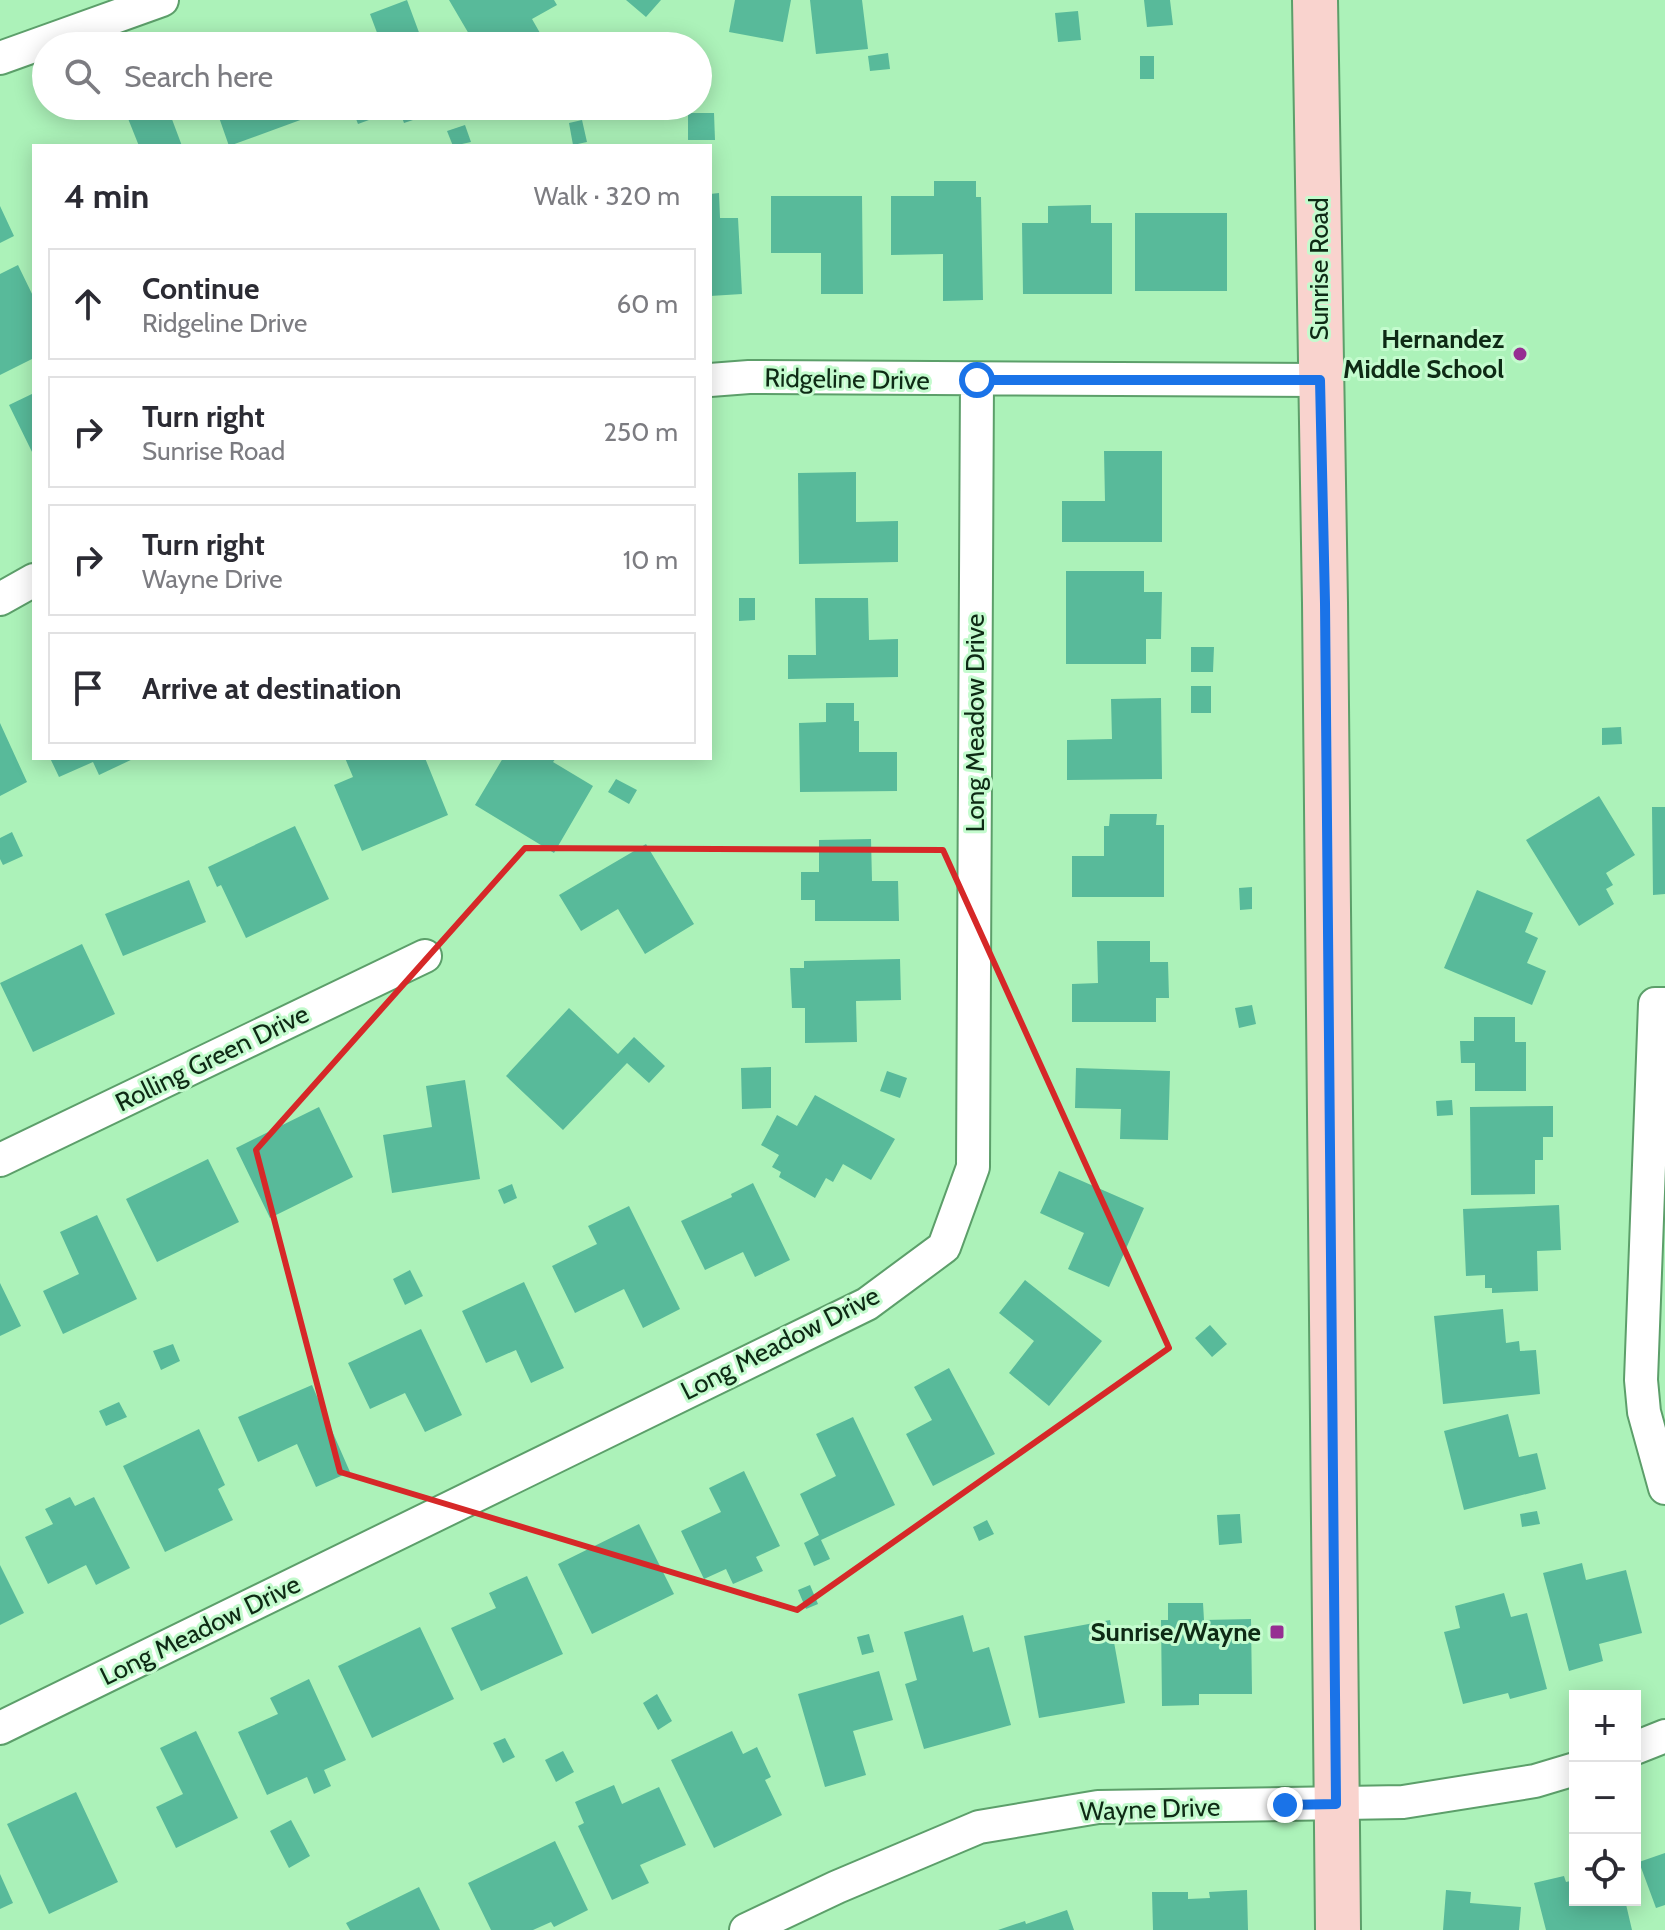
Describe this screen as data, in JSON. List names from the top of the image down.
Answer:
{
  "streets": {
    "main road": ["Sunrise Road"],
    "street": [
      "Ridgeline Drive",
      "Long Meadow Drive",
      "Rolling Green Drive",
      "Wayne Drive"
    ]
  },
  "crossings": [
    ["Sunrise Road", "Ridgeline Drive"],
    ["Sunrise Road", "Wayne Drive"],
    ["Ridgeline Drive", "Long Meadow Drive"]
  ],
  "places": {
    "other": ["Hernandez Middle School"],
    "transit": ["Sunrise/Wayne"]
  },
  "page": {
    "search": "Search here",
    "heading": ["4 min", "Walk · 320 m"],
    "list": [
      ["Continue", "Ridgeline Drive", "60 m"],
      ["Turn right", "Sunrise Road", "250 m"],
      ["Turn right", "Wayne Drive", "10 m"],
      "Arrive at destination"
    ],
    "map_buttons": ["+", "−"]
  }
}
